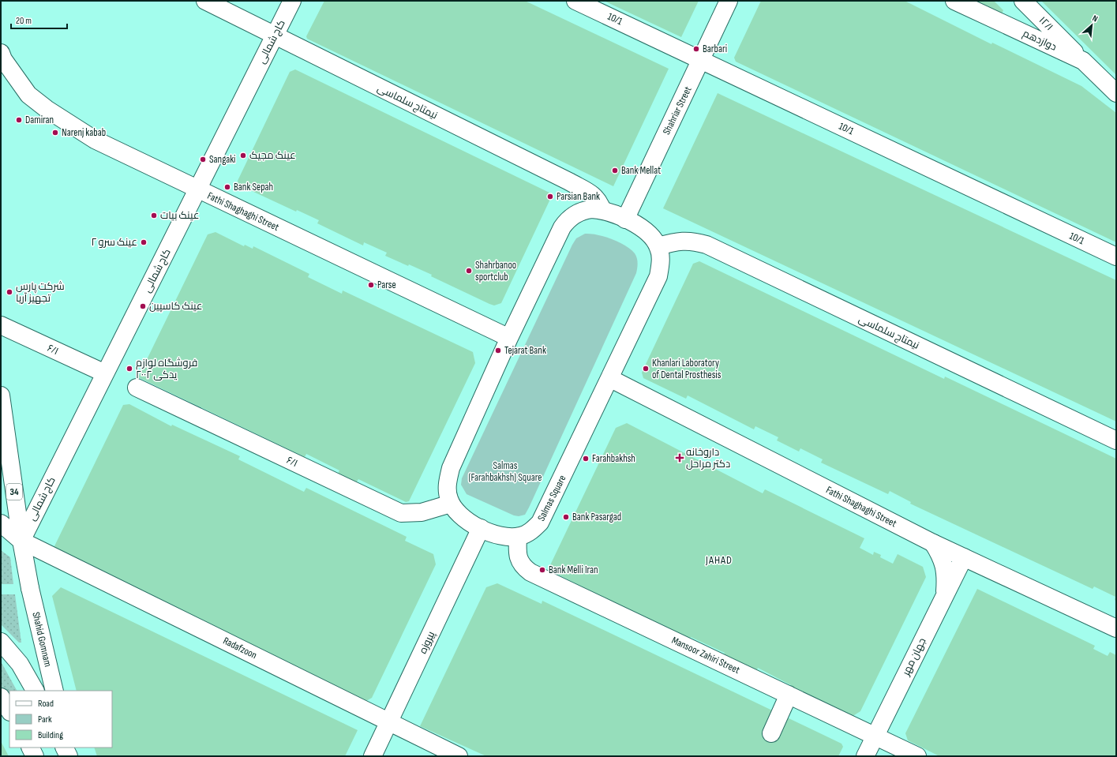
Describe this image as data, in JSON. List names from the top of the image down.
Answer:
{
  "streets": {
    "main road": [
      "10/1",
      "١٢/١",
      "دوازدهم",
      "کاج شمالی",
      "نیمتاج سلماسی",
      "Shahriar Street",
      "Fathi Shaghaghi Street",
      "۶/۱",
      "34",
      "Salmas Square",
      "Shahid Gomnam",
      "پیروزه",
      "Radafzoon",
      "Mansoor Zahiri Street",
      "جهان مهر"
    ]
  },
  "crossings": [
    ["10/1", "Shahriar Street"],
    ["١٢/١", "دوازدهم"],
    ["کاج شمالی", "نیمتاج سلماسی"],
    ["کاج شمالی", "Fathi Shaghaghi Street"],
    ["کاج شمالی", "۶/۱"],
    ["کاج شمالی", "34"],
    ["کاج شمالی", "Shahid Gomnam"],
    ["کاج شمالی", "Radafzoon"],
    ["نیمتاج سلماسی", "Salmas Square"],
    ["Shahriar Street", "Salmas Square"],
    ["Fathi Shaghaghi Street", "Salmas Square"],
    ["Fathi Shaghaghi Street", "جهان مهر"],
    ["۶/۱", "Salmas Square"],
    ["34", "Shahid Gomnam"],
    ["34", "Radafzoon"],
    ["Salmas Square", "پیروزه"],
    ["Salmas Square", "Mansoor Zahiri Street"],
    ["Shahid Gomnam", "Radafzoon"],
    ["پیروزه", "Radafzoon"],
    ["Mansoor Zahiri Street", "جهان مهر"]
  ],
  "districts": ["JAHAD"],
  "parks": ["Salmas (Farahbakhsh) Square"],
  "places": {
    "other": [
      "Barbari",
      "Damiran",
      "Narenj kabab",
      "عینک مجیک",
      "Sangaki",
      "Bank Mellat",
      "Bank Sepah",
      "Parsian Bank",
      "عینک بیات",
      "عینک سرو ۲",
      "Shahrbanoo sportclub",
      "Parse",
      "شرکت پارس تجهیز آریا",
      "عینک کاسپین",
      "Tejarat Bank",
      "فروشگاه لوازم یدکی ۲۰۰۲",
      "Khanlari Laboratory of Dental Prosthesis",
      "Farahbakhsh",
      "Bank Pasargad",
      "Bank Melli Iran"
    ],
    "health": ["داروخانه دکتر مراحل"]
  },
  "legend": ["Road", "Park", "Building"],
  "scale_bar": "20 m",
  "north": "top right"
}
